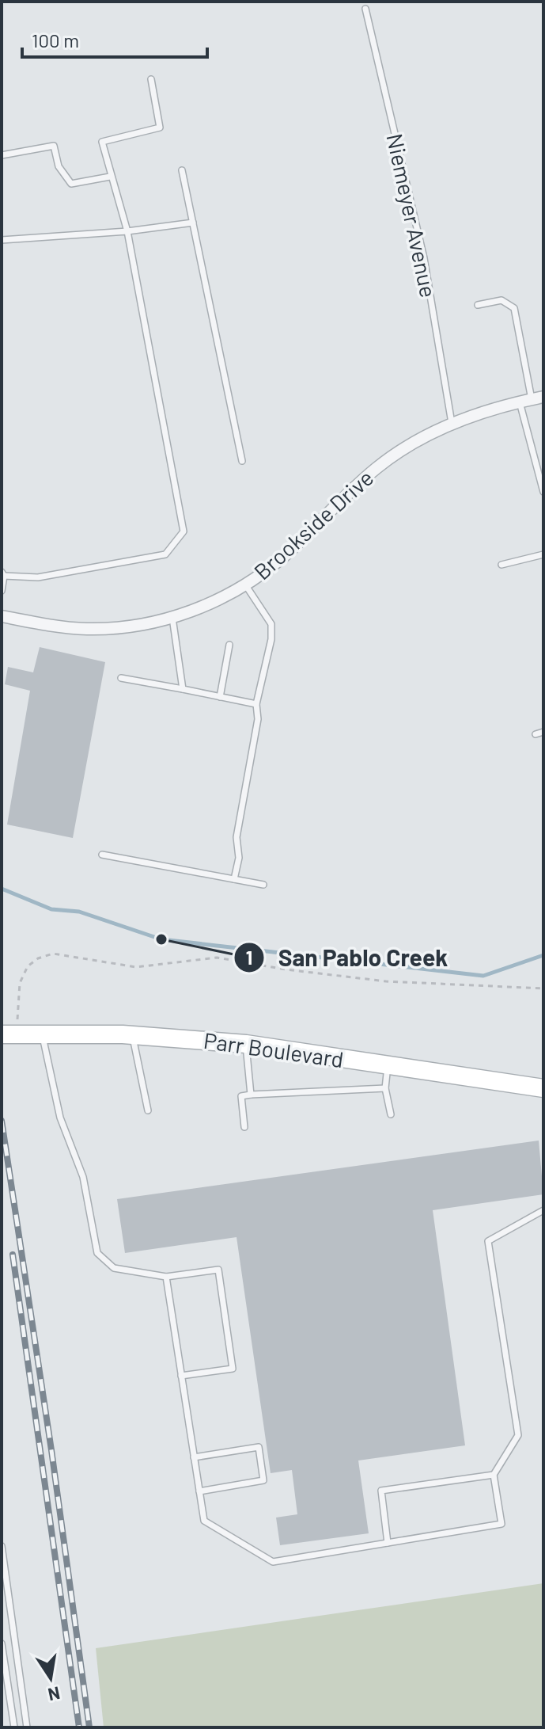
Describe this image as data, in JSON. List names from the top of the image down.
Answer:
{
  "streets": {
    "street": ["Brookside Drive", "Parr Boulevard"],
    "lane": ["Niemeyer Avenue"]
  },
  "crossings": [
    ["Niemeyer Avenue", "Brookside Drive"]
  ],
  "places": ["San Pablo Creek"],
  "scale_bar": "100 m",
  "north": "bottom"
}
